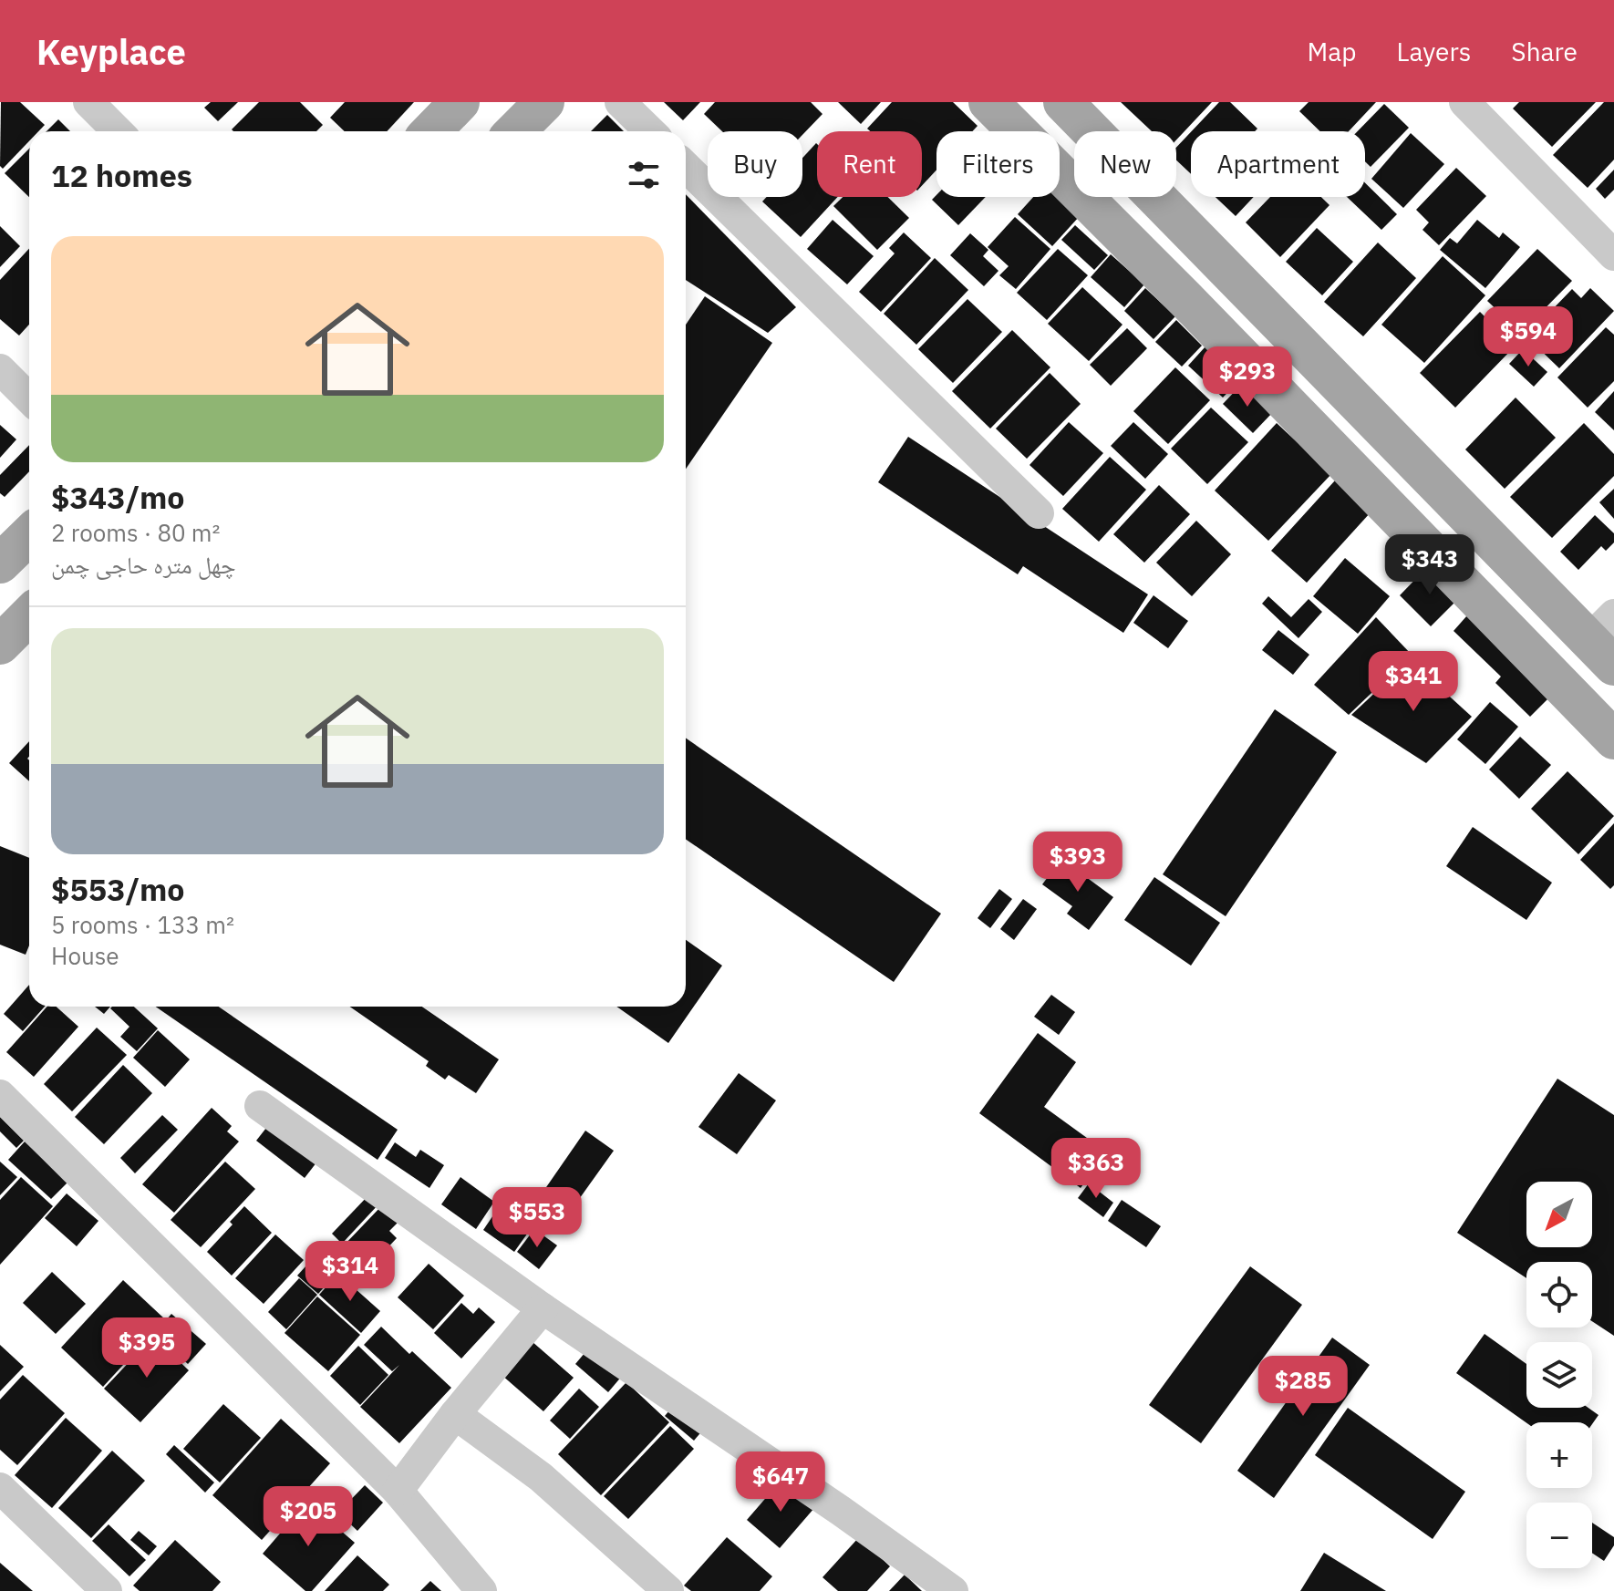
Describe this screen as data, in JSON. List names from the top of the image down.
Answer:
{
  "north": "bottom left",
  "page": {
    "header": "Keyplace",
    "nav": ["Map", "Layers", "Share"],
    "chip": [
      "Buy",
      "Rent",
      "Filters",
      "New",
      "Apartment"
    ],
    "heading": "12 homes",
    "list": [
      {
        "name": "$343/mo",
        "note": "2 rooms · 80 m² · چهل متره حاجی چمن"
      },
      {
        "name": "$553/mo",
        "note": "5 rooms · 133 m² · House"
      }
    ],
    "price": [
      "$594",
      "$293",
      "$343",
      "$341",
      "$393",
      "$363",
      "$553",
      "$314",
      "$395",
      "$285",
      "$647",
      "$205"
    ],
    "map_buttons": ["+", "−"]
  }
}
